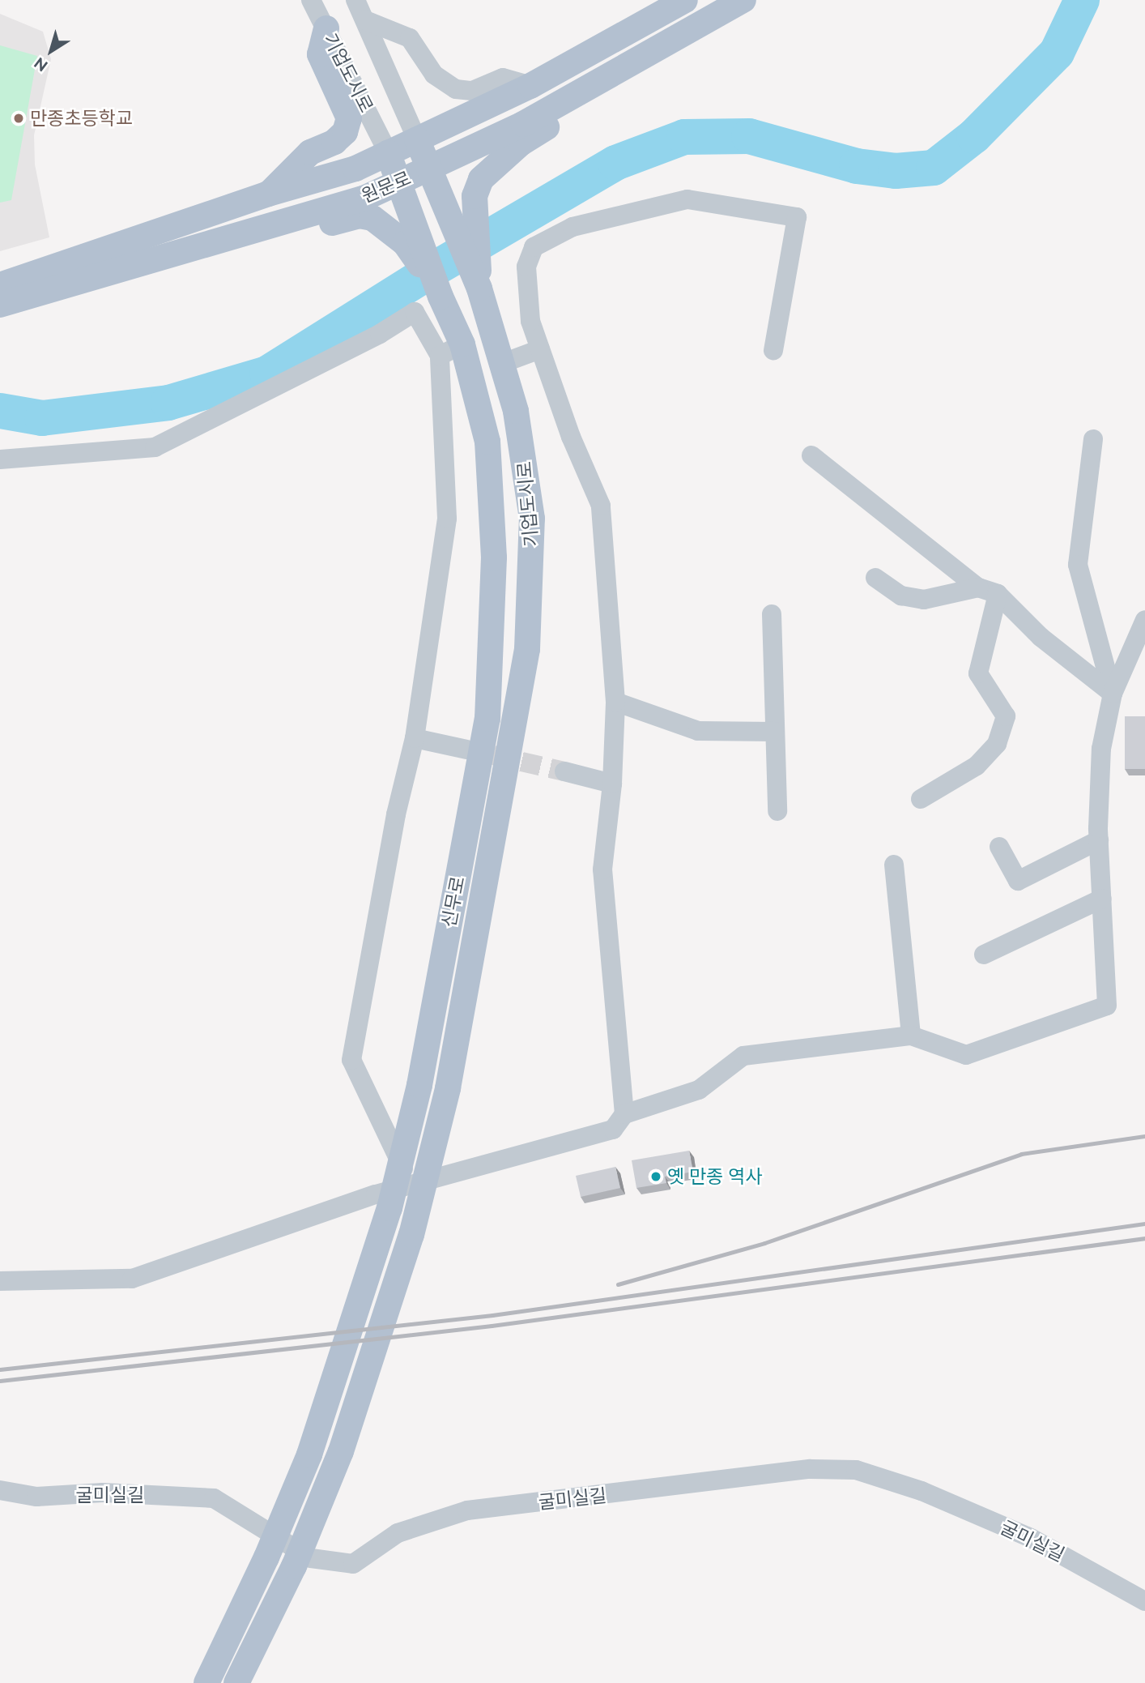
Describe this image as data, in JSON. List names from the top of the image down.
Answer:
{
  "streets": {
    "main road": ["기업도시로", "원문로", "신무로"],
    "street": ["굴미실길"]
  },
  "crossings": [
    ["기업도시로", "원문로"],
    ["기업도시로", "신무로"]
  ],
  "places": ["만종초등학교", "옛 만종 역사"],
  "north": "bottom left"
}
